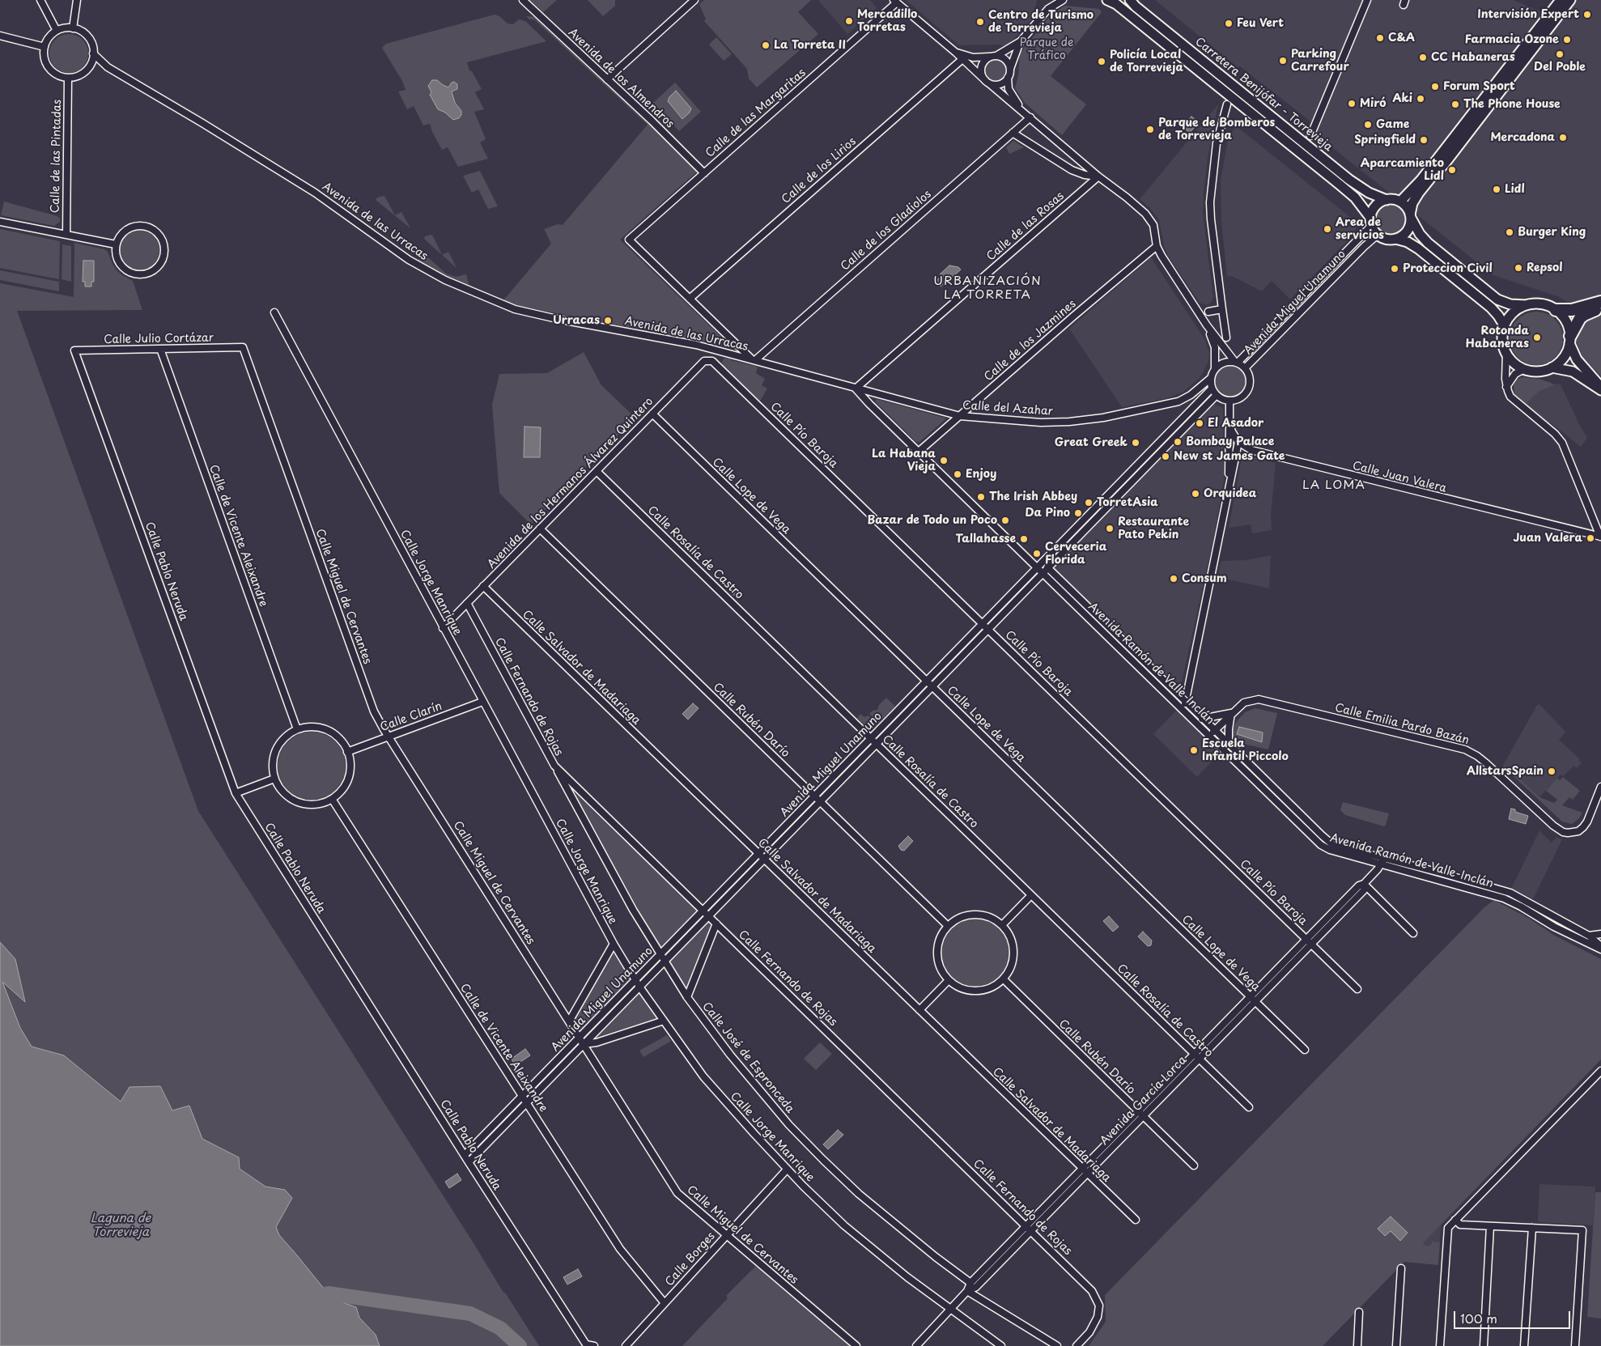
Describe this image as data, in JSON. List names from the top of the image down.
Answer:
{
  "streets": {
    "main road": ["Carretera Benijófar - Torrevieja"],
    "street": [
      "Avenida de los Almendros",
      "Calle de las Margaritas",
      "Calle de las Pintadas",
      "Calle de los Lirios",
      "Avenida de las Urracas",
      "Calle de las Rosas",
      "Calle de los Gladiolos",
      "Avenida Miguel Unamuno",
      "Calle Julio Cortázar",
      "Calle de los Jazmines",
      "Calle del Azahar",
      "Calle Pío Baroja",
      "Calle Juan Valera",
      "Avenida de los Hermanos Álvarez Quintero",
      "Calle Lope de Vega",
      "Calle de Vicente Aleixandre",
      "Calle Rosalía de Castro",
      "Calle Pablo Neruda",
      "Calle Jorge Manrique",
      "Calle Miguel de Cervantes",
      "Avenida Ramón de Valle-Inclán",
      "Calle Salvador de Madariaga",
      "Calle Fernando de Rojas",
      "Calle Clarín",
      "Calle Rubén Darío",
      "Calle Emilia Pardo Bazán",
      "Calle José de Espronceda",
      "Avenida García Lorca",
      "Calle Borges"
    ]
  },
  "crossings": [
    ["Avenida de los Almendros", "Calle de las Margaritas"],
    ["Carretera Benijófar - Torrevieja", "Avenida Miguel Unamuno"],
    ["Calle de las Margaritas", "Calle de los Lirios"],
    ["Calle de las Pintadas", "Avenida de las Urracas"],
    ["Avenida de las Urracas", "Calle de los Gladiolos"],
    ["Avenida de las Urracas", "Calle del Azahar"],
    ["Calle de las Rosas", "Calle del Azahar"],
    ["Calle de las Rosas", "Avenida Ramón de Valle-Inclán"],
    ["Calle de los Gladiolos", "Calle del Azahar"],
    ["Avenida Miguel Unamuno", "Calle del Azahar"],
    ["Avenida Miguel Unamuno", "Calle Pío Baroja"],
    ["Avenida Miguel Unamuno", "Calle Lope de Vega"],
    ["Avenida Miguel Unamuno", "Calle de Vicente Aleixandre"],
    ["Avenida Miguel Unamuno", "Calle Rosalía de Castro"],
    ["Avenida Miguel Unamuno", "Calle Pablo Neruda"],
    ["Avenida Miguel Unamuno", "Calle Jorge Manrique"],
    ["Avenida Miguel Unamuno", "Calle Miguel de Cervantes"],
    ["Avenida Miguel Unamuno", "Avenida Ramón de Valle-Inclán"],
    ["Avenida Miguel Unamuno", "Calle Salvador de Madariaga"],
    ["Avenida Miguel Unamuno", "Calle Fernando de Rojas"],
    ["Avenida Miguel Unamuno", "Calle Rubén Darío"],
    ["Avenida Miguel Unamuno", "Calle José de Espronceda"],
    ["Calle Julio Cortázar", "Calle de Vicente Aleixandre"],
    ["Calle Julio Cortázar", "Calle Pablo Neruda"],
    ["Calle Julio Cortázar", "Calle Miguel de Cervantes"],
    ["Calle de los Jazmines", "Calle del Azahar"],
    ["Calle de los Jazmines", "Avenida Ramón de Valle-Inclán"],
    ["Calle del Azahar", "Avenida Ramón de Valle-Inclán"],
    ["Calle Pío Baroja", "Avenida de los Hermanos Álvarez Quintero"],
    ["Calle Pío Baroja", "Avenida García Lorca"],
    ["Avenida de los Hermanos Álvarez Quintero", "Calle Lope de Vega"],
    ["Avenida de los Hermanos Álvarez Quintero", "Calle Rosalía de Castro"],
    ["Avenida de los Hermanos Álvarez Quintero", "Calle Jorge Manrique"],
    ["Avenida de los Hermanos Álvarez Quintero", "Calle Salvador de Madariaga"],
    ["Avenida de los Hermanos Álvarez Quintero", "Calle Fernando de Rojas"],
    ["Avenida de los Hermanos Álvarez Quintero", "Calle Rubén Darío"],
    ["Calle Lope de Vega", "Avenida García Lorca"],
    ["Calle de Vicente Aleixandre", "Calle Clarín"],
    ["Calle de Vicente Aleixandre", "Calle Borges"],
    ["Calle Rosalía de Castro", "Avenida García Lorca"],
    ["Calle Jorge Manrique", "Calle Clarín"],
    ["Calle Jorge Manrique", "Avenida García Lorca"],
    ["Calle Jorge Manrique", "Calle Borges"],
    ["Calle Miguel de Cervantes", "Calle Clarín"],
    ["Calle Miguel de Cervantes", "Calle Borges"],
    ["Avenida Ramón de Valle-Inclán", "Calle Emilia Pardo Bazán"],
    ["Avenida Ramón de Valle-Inclán", "Avenida García Lorca"],
    ["Calle Salvador de Madariaga", "Avenida García Lorca"],
    ["Calle Fernando de Rojas", "Calle José de Espronceda"],
    ["Calle Fernando de Rojas", "Avenida García Lorca"],
    ["Calle Rubén Darío", "Avenida García Lorca"],
    ["Calle José de Espronceda", "Avenida García Lorca"]
  ],
  "districts": ["URBANIZACIÓN LA TORRETA", "LA LOMA"],
  "water": ["Laguna de Torrevieja"],
  "parks": ["Parque de Tráfico"],
  "places": [
    "Intervisión Expert",
    "Mercadillo Torretas",
    "Centro de Turismo de Torrevieja",
    "Feu Vert",
    "C&A",
    "Farmacia Ozone",
    "La Torreta II",
    "Del Poble",
    "CC Habaneras",
    "Parking Carrefour",
    "Policía Local de Torrevieja",
    "Forum Sport",
    "Aki",
    "Miró",
    "The Phone House",
    "Game",
    "Parque de Bomberos de Torrevieja",
    "Mercadona",
    "Springfield",
    "Aparcamiento Lidl",
    "Lidl",
    "Area de servicios",
    "Burger King",
    "Repsol",
    "Proteccion Civil",
    "Urracas",
    "Rotonda Habaneras",
    "El Asador",
    "Bombay Palace",
    "Great Greek",
    "New st James Gate",
    "La Habana Vieja",
    "Enjoy",
    "Orquidea",
    "The Irish Abbey",
    "TorretAsia",
    "Da Pino",
    "Bazar de Todo un Poco",
    "Restaurante Pato Pekin",
    "Juan Valera",
    "Tallahasse",
    "Cerveceria Florida",
    "Consum",
    "Escuela Infantil Piccolo",
    "AllstarsSpain"
  ],
  "scale_bar": "100 m"
}
